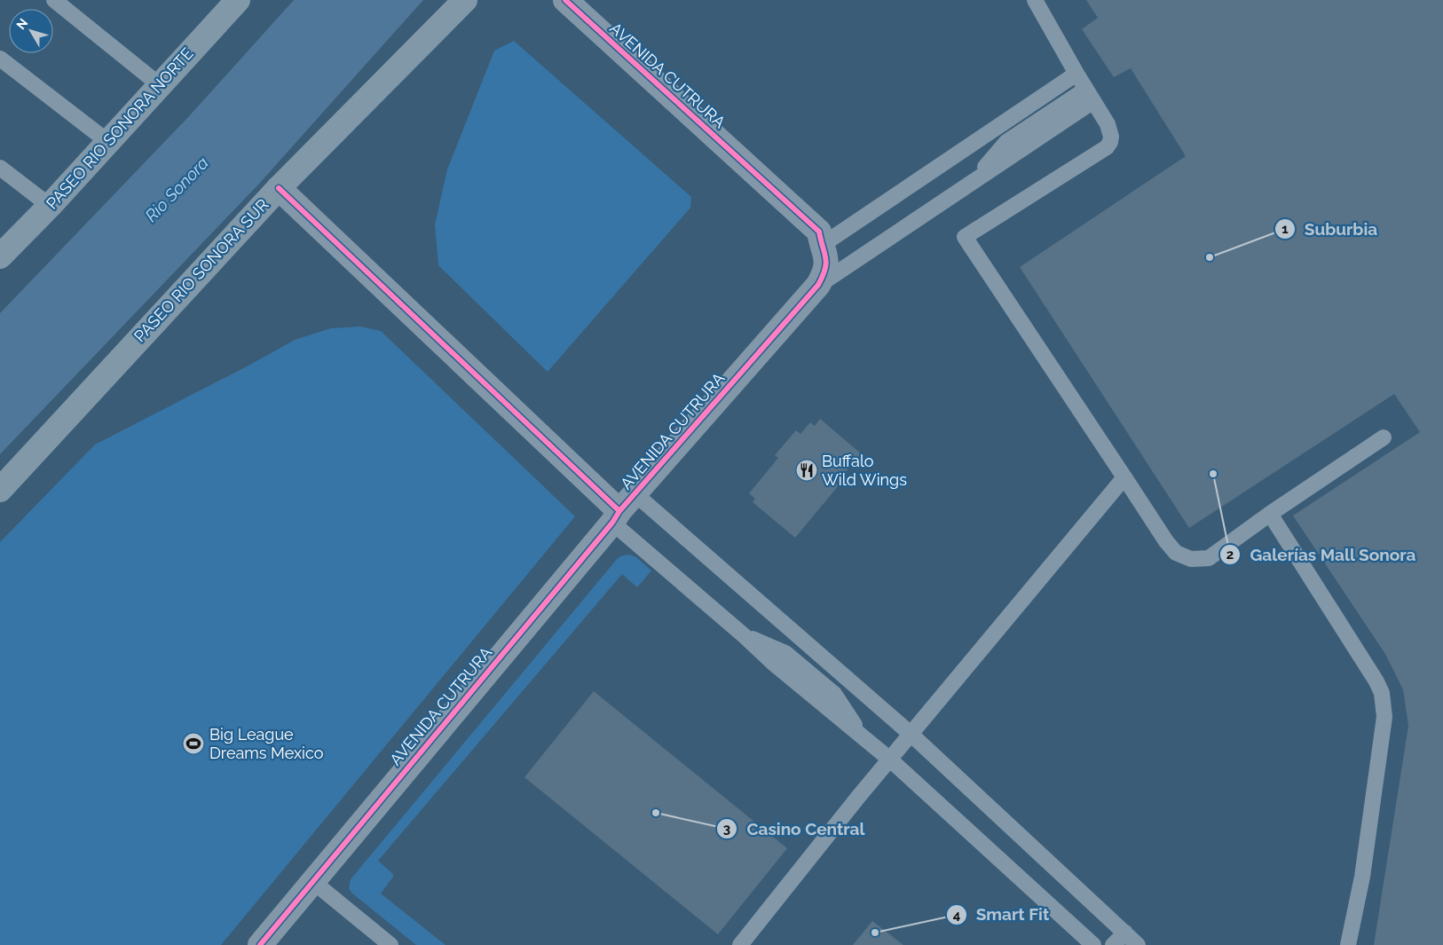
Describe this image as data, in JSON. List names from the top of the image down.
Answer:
{
  "streets": {
    "main road": ["PASEO RIO SONORA NORTE", "PASEO RIO SONORA SUR"],
    "street": ["AVENIDA CUTRURA"]
  },
  "water": ["Rio Sonora"],
  "places": {
    "other": [
      "Suburbia",
      "Galerías Mall Sonora",
      "Casino Central",
      "Smart Fit"
    ],
    "restaurant": ["Buffalo Wild Wings"],
    "sports": ["Big League Dreams Mexico"]
  },
  "north": "top left"
}
